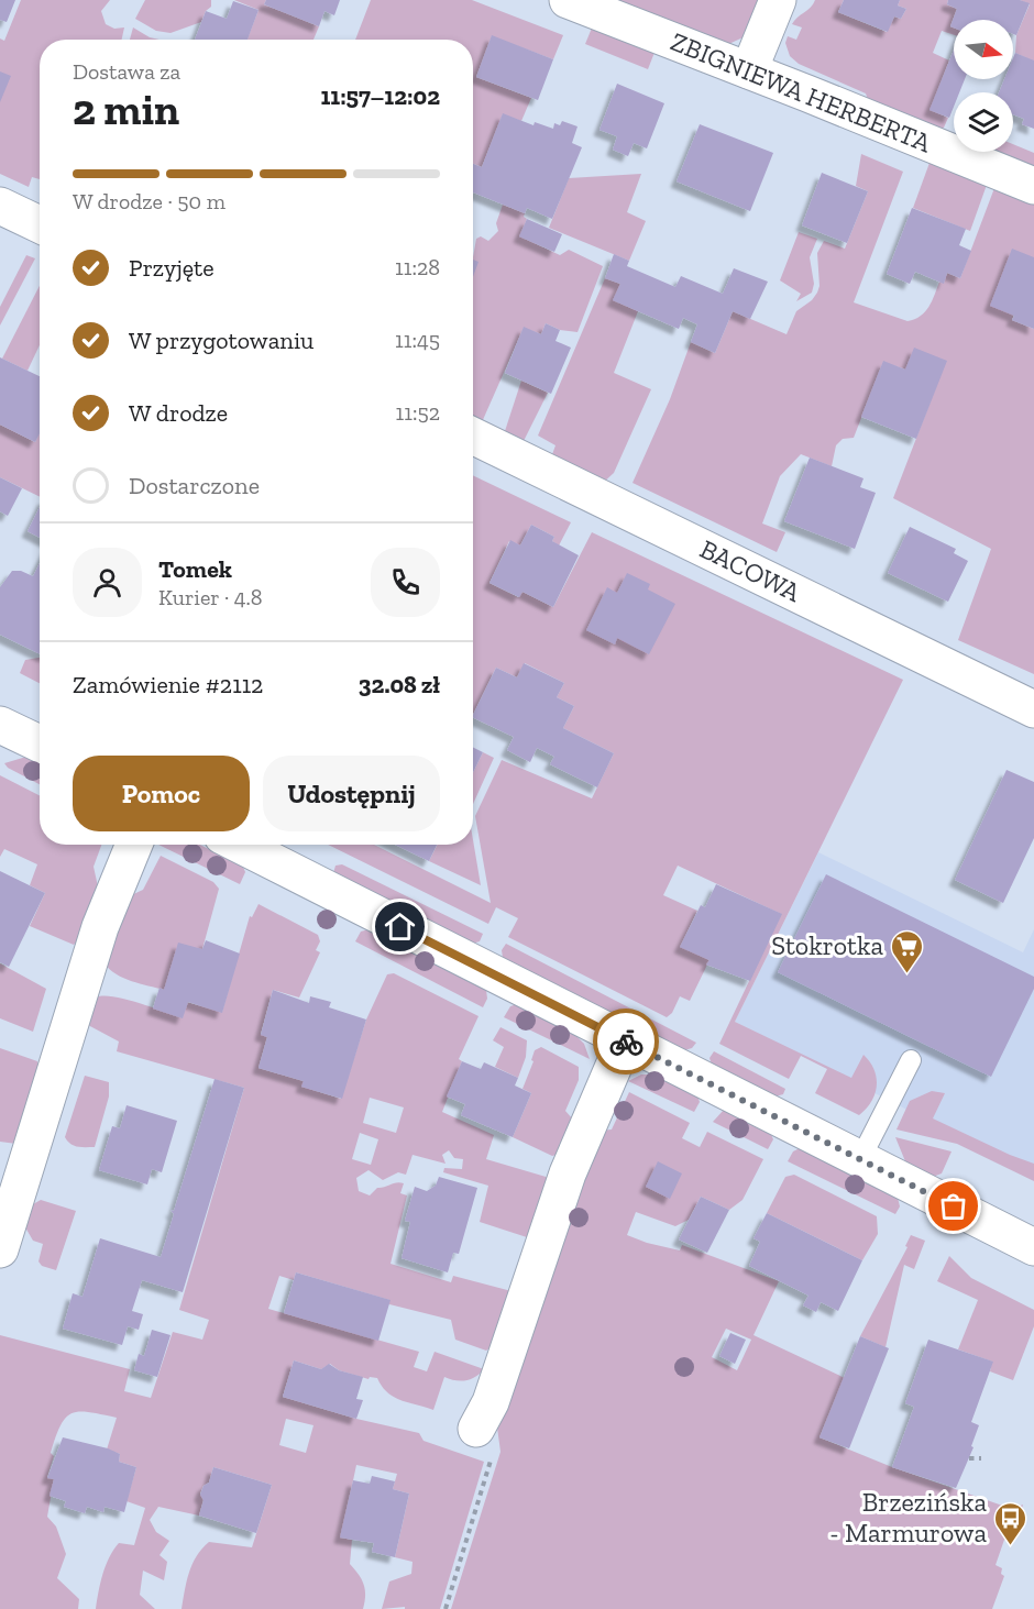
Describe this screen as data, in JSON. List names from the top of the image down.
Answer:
{
  "streets": {
    "street": ["ZBIGNIEWA HERBERTA", "BACOWA"]
  },
  "places": {
    "supermarket": ["Stokrotka"],
    "bus stop": ["Brzezińska - Marmurowa"]
  },
  "north": "right",
  "page": {
    "heading": ["2 min", "Dostawa za", "11:57–12:02"],
    "panel": [
      "Tomek",
      "Kurier · 4.8",
      "Zamówienie #2112",
      "32.08 zł"
    ],
    "bar": "W drodze · 50 m",
    "list": [
      ["Przyjęte", "11:28"],
      ["W przygotowaniu", "11:45"],
      ["W drodze", "11:52"],
      "Dostarczone"
    ],
    "buttons": ["Pomoc", "Udostępnij"]
  }
}
